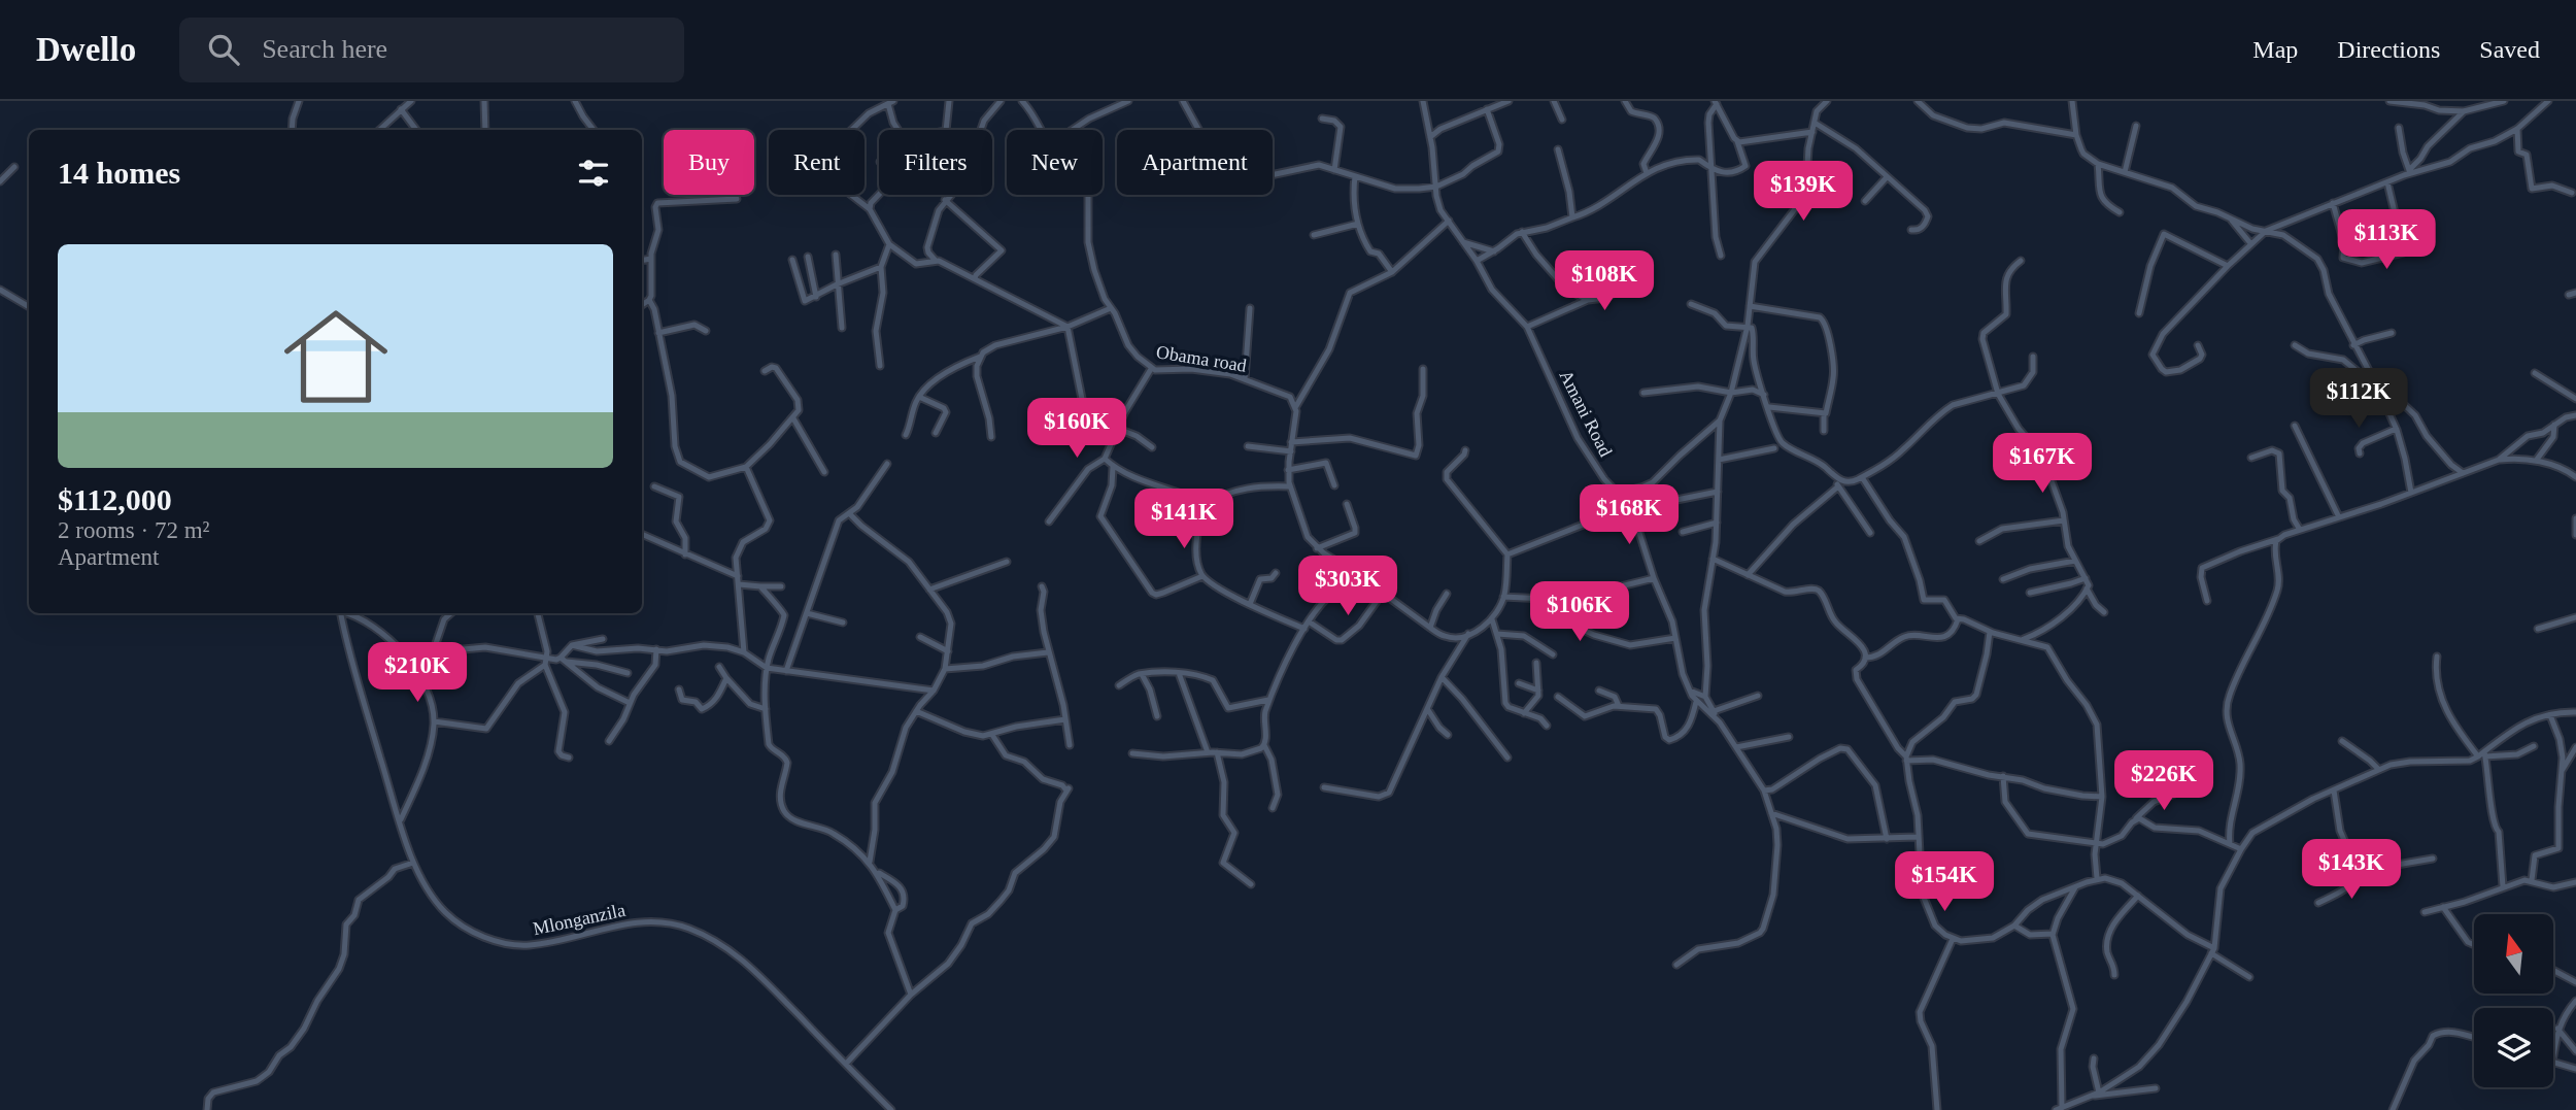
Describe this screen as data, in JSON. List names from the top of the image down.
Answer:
{
  "streets": {
    "street": ["Obama road", "Amani Road", "Mlonganzila"]
  },
  "north": "top",
  "page": {
    "header": "Dwello",
    "search": "Search here",
    "nav": ["Map", "Directions", "Saved"],
    "chip": [
      "Buy",
      "Rent",
      "Filters",
      "New",
      "Apartment"
    ],
    "heading": "14 homes",
    "price": [
      "$139K",
      "$113K",
      "$108K",
      "$112K",
      "$160K",
      "$167K",
      "$168K",
      "$141K",
      "$303K",
      "$106K",
      "$210K",
      "$226K",
      "$143K",
      "$154K"
    ],
    "list": [
      {
        "name": "$112,000",
        "note": "2 rooms · 72 m² · Apartment"
      }
    ]
  }
}
